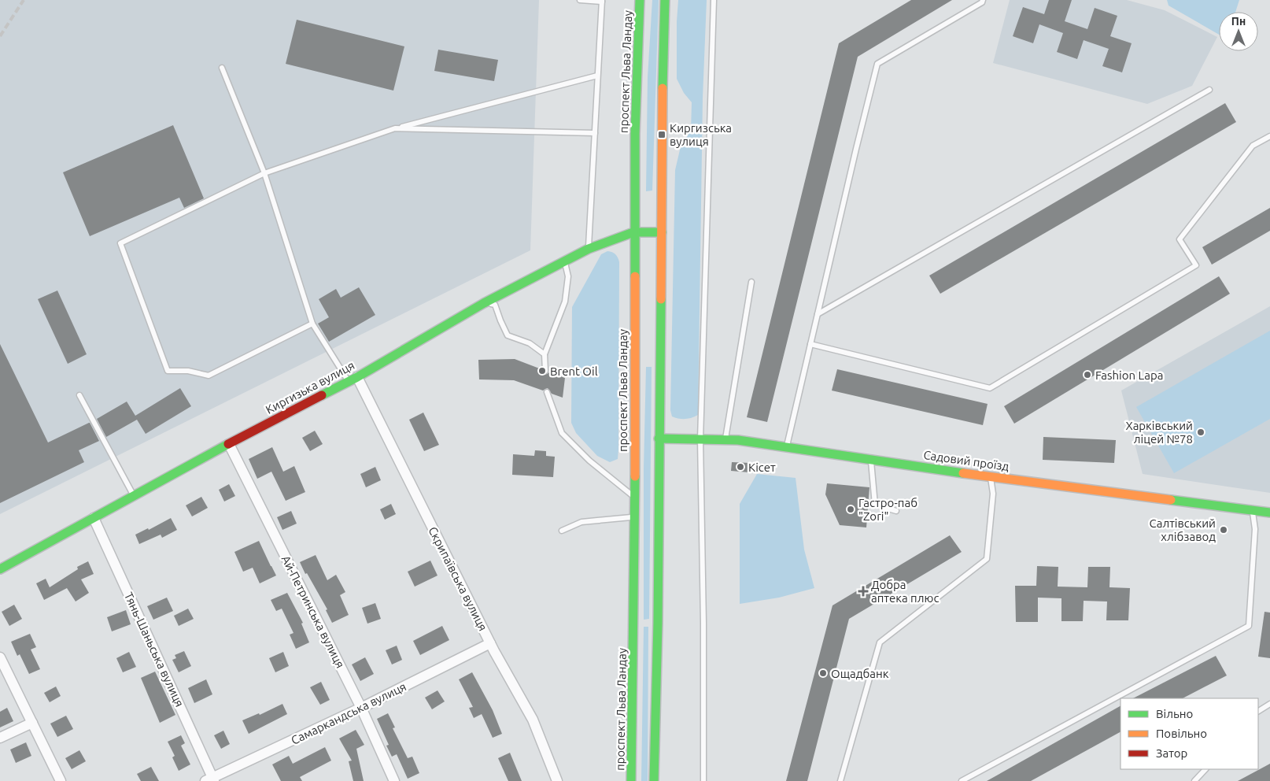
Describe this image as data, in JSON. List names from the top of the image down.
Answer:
{
  "streets": {
    "main road": ["проспект Льва Ландау", "Киргизька вулиця", "Садовий проїзд"],
    "street": [
      "Скрипаївська вулиця",
      "Ай-Петринська вулиця",
      "Тянь-Шаньська вулиця",
      "Самаркандська вулиця"
    ]
  },
  "crossings": [
    ["проспект Льва Ландау", "Киргизька вулиця"],
    ["проспект Льва Ландау", "Садовий проїзд"],
    ["Киргизька вулиця", "Скрипаївська вулиця"],
    ["Киргизька вулиця", "Ай-Петринська вулиця"],
    ["Киргизька вулиця", "Тянь-Шаньська вулиця"],
    ["Скрипаївська вулиця", "Самаркандська вулиця"],
    ["Ай-Петринська вулиця", "Самаркандська вулиця"],
    ["Тянь-Шаньська вулиця", "Самаркандська вулиця"]
  ],
  "places": {
    "transit": ["Киргизська вулиця"],
    "other": [
      "Brent Oil",
      "Fashion Lapa",
      "Харківський ліцей №78",
      "Кісет",
      "Гастро-паб \"Zori\"",
      "Салтівський хлібзавод",
      "Ощадбанк"
    ],
    "health": ["Добра аптека плюс"]
  },
  "legend": ["Вільно", "Повільно", "Затор"],
  "north": "top"
}
